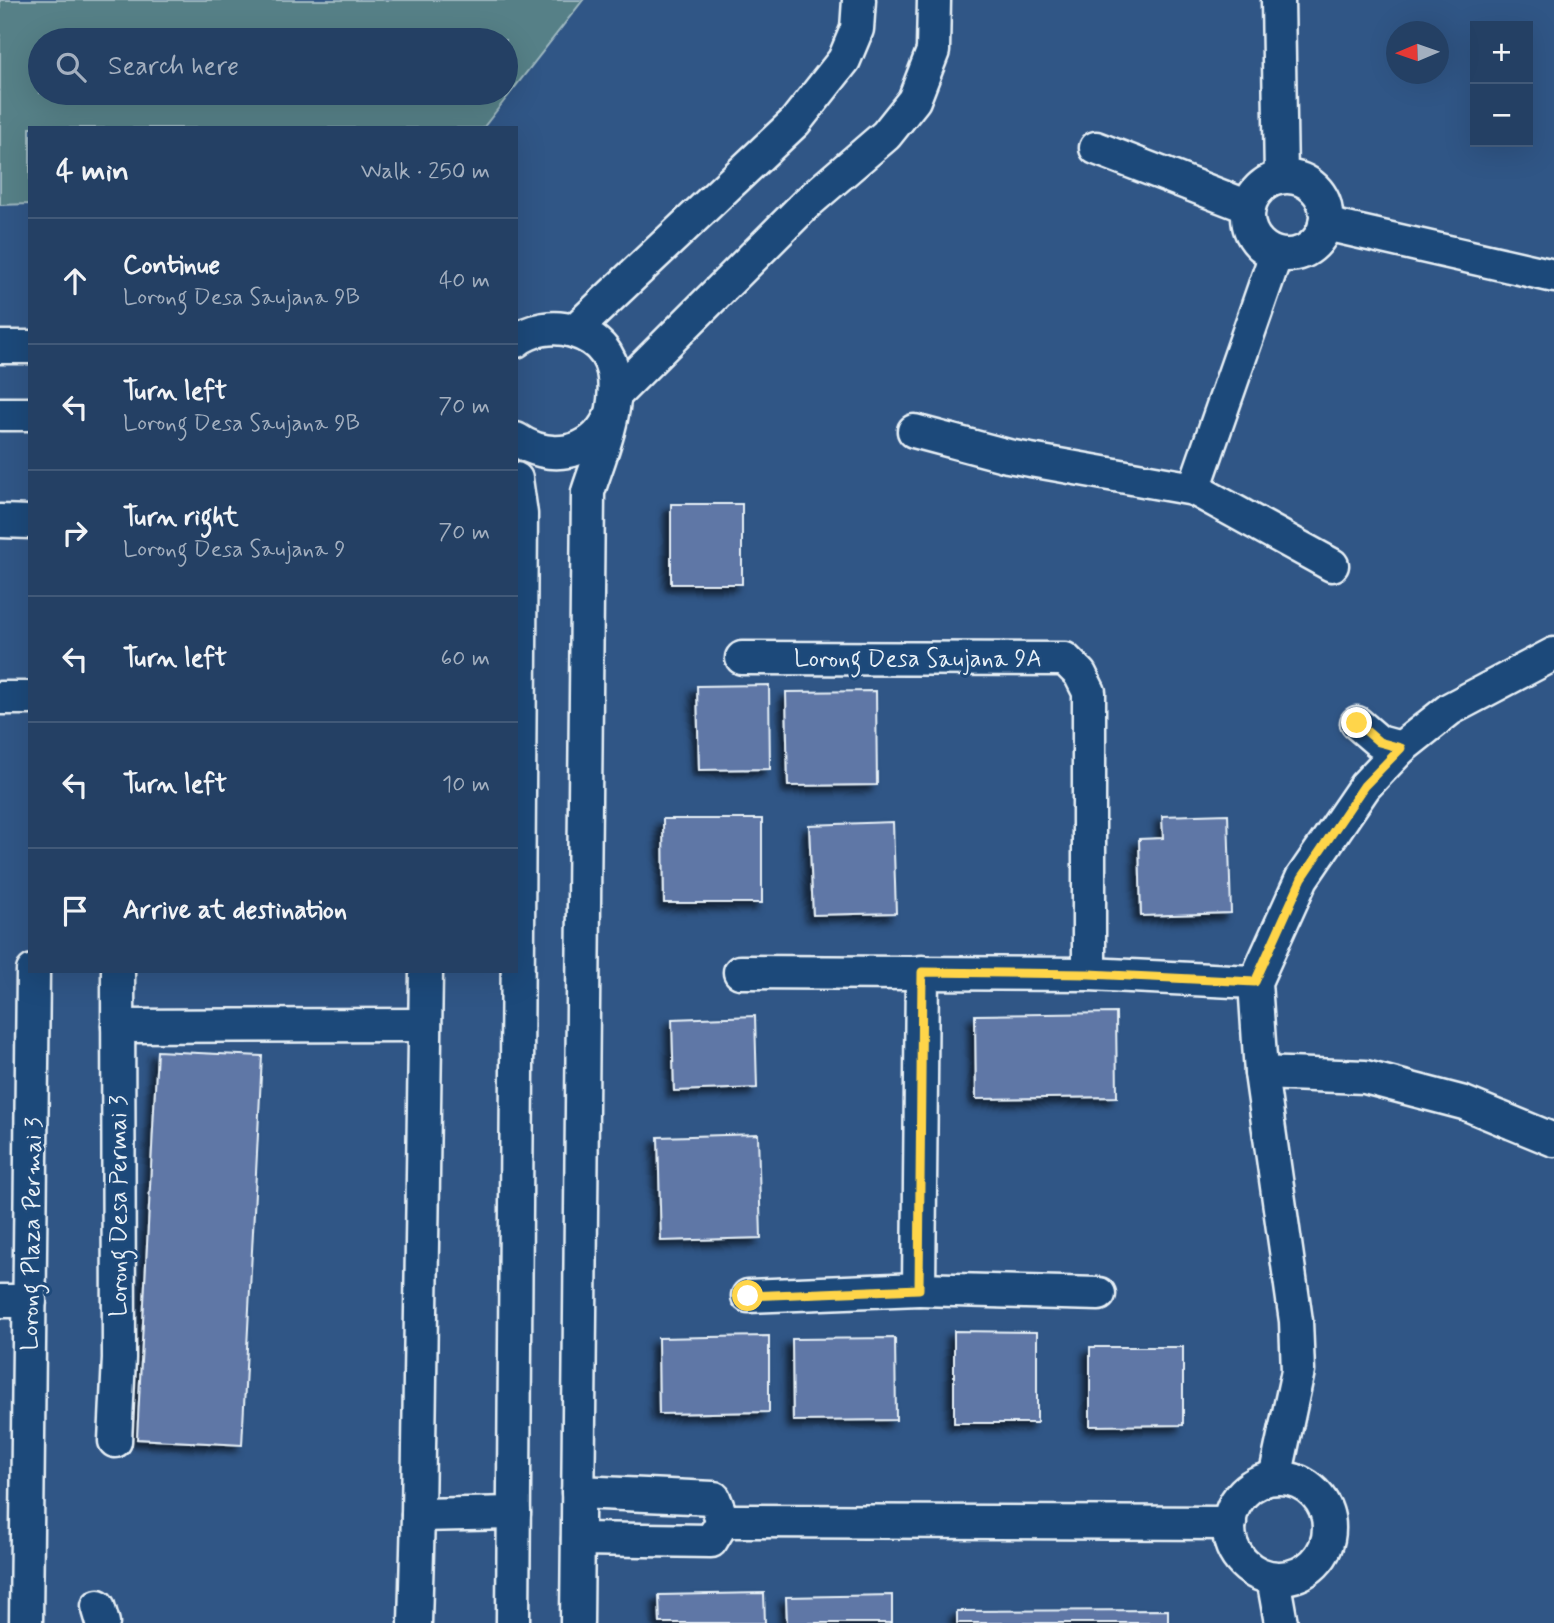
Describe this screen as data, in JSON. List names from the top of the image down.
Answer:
{
  "streets": {
    "street": ["Lorong Desa Saujana 9A", "Lorong Desa Permai 3", "Lorong Plaza Permai 3"]
  },
  "north": "left",
  "page": {
    "map_buttons": ["+", "−"],
    "search": "Search here",
    "heading": ["4 min", "Walk · 250 m"],
    "list": [
      ["Continue", "Lorong Desa Saujana 9B", "40 m"],
      ["Turn left", "Lorong Desa Saujana 9B", "70 m"],
      ["Turn right", "Lorong Desa Saujana 9", "70 m"],
      ["Turn left", "60 m"],
      ["Turn left", "10 m"],
      "Arrive at destination"
    ]
  }
}
